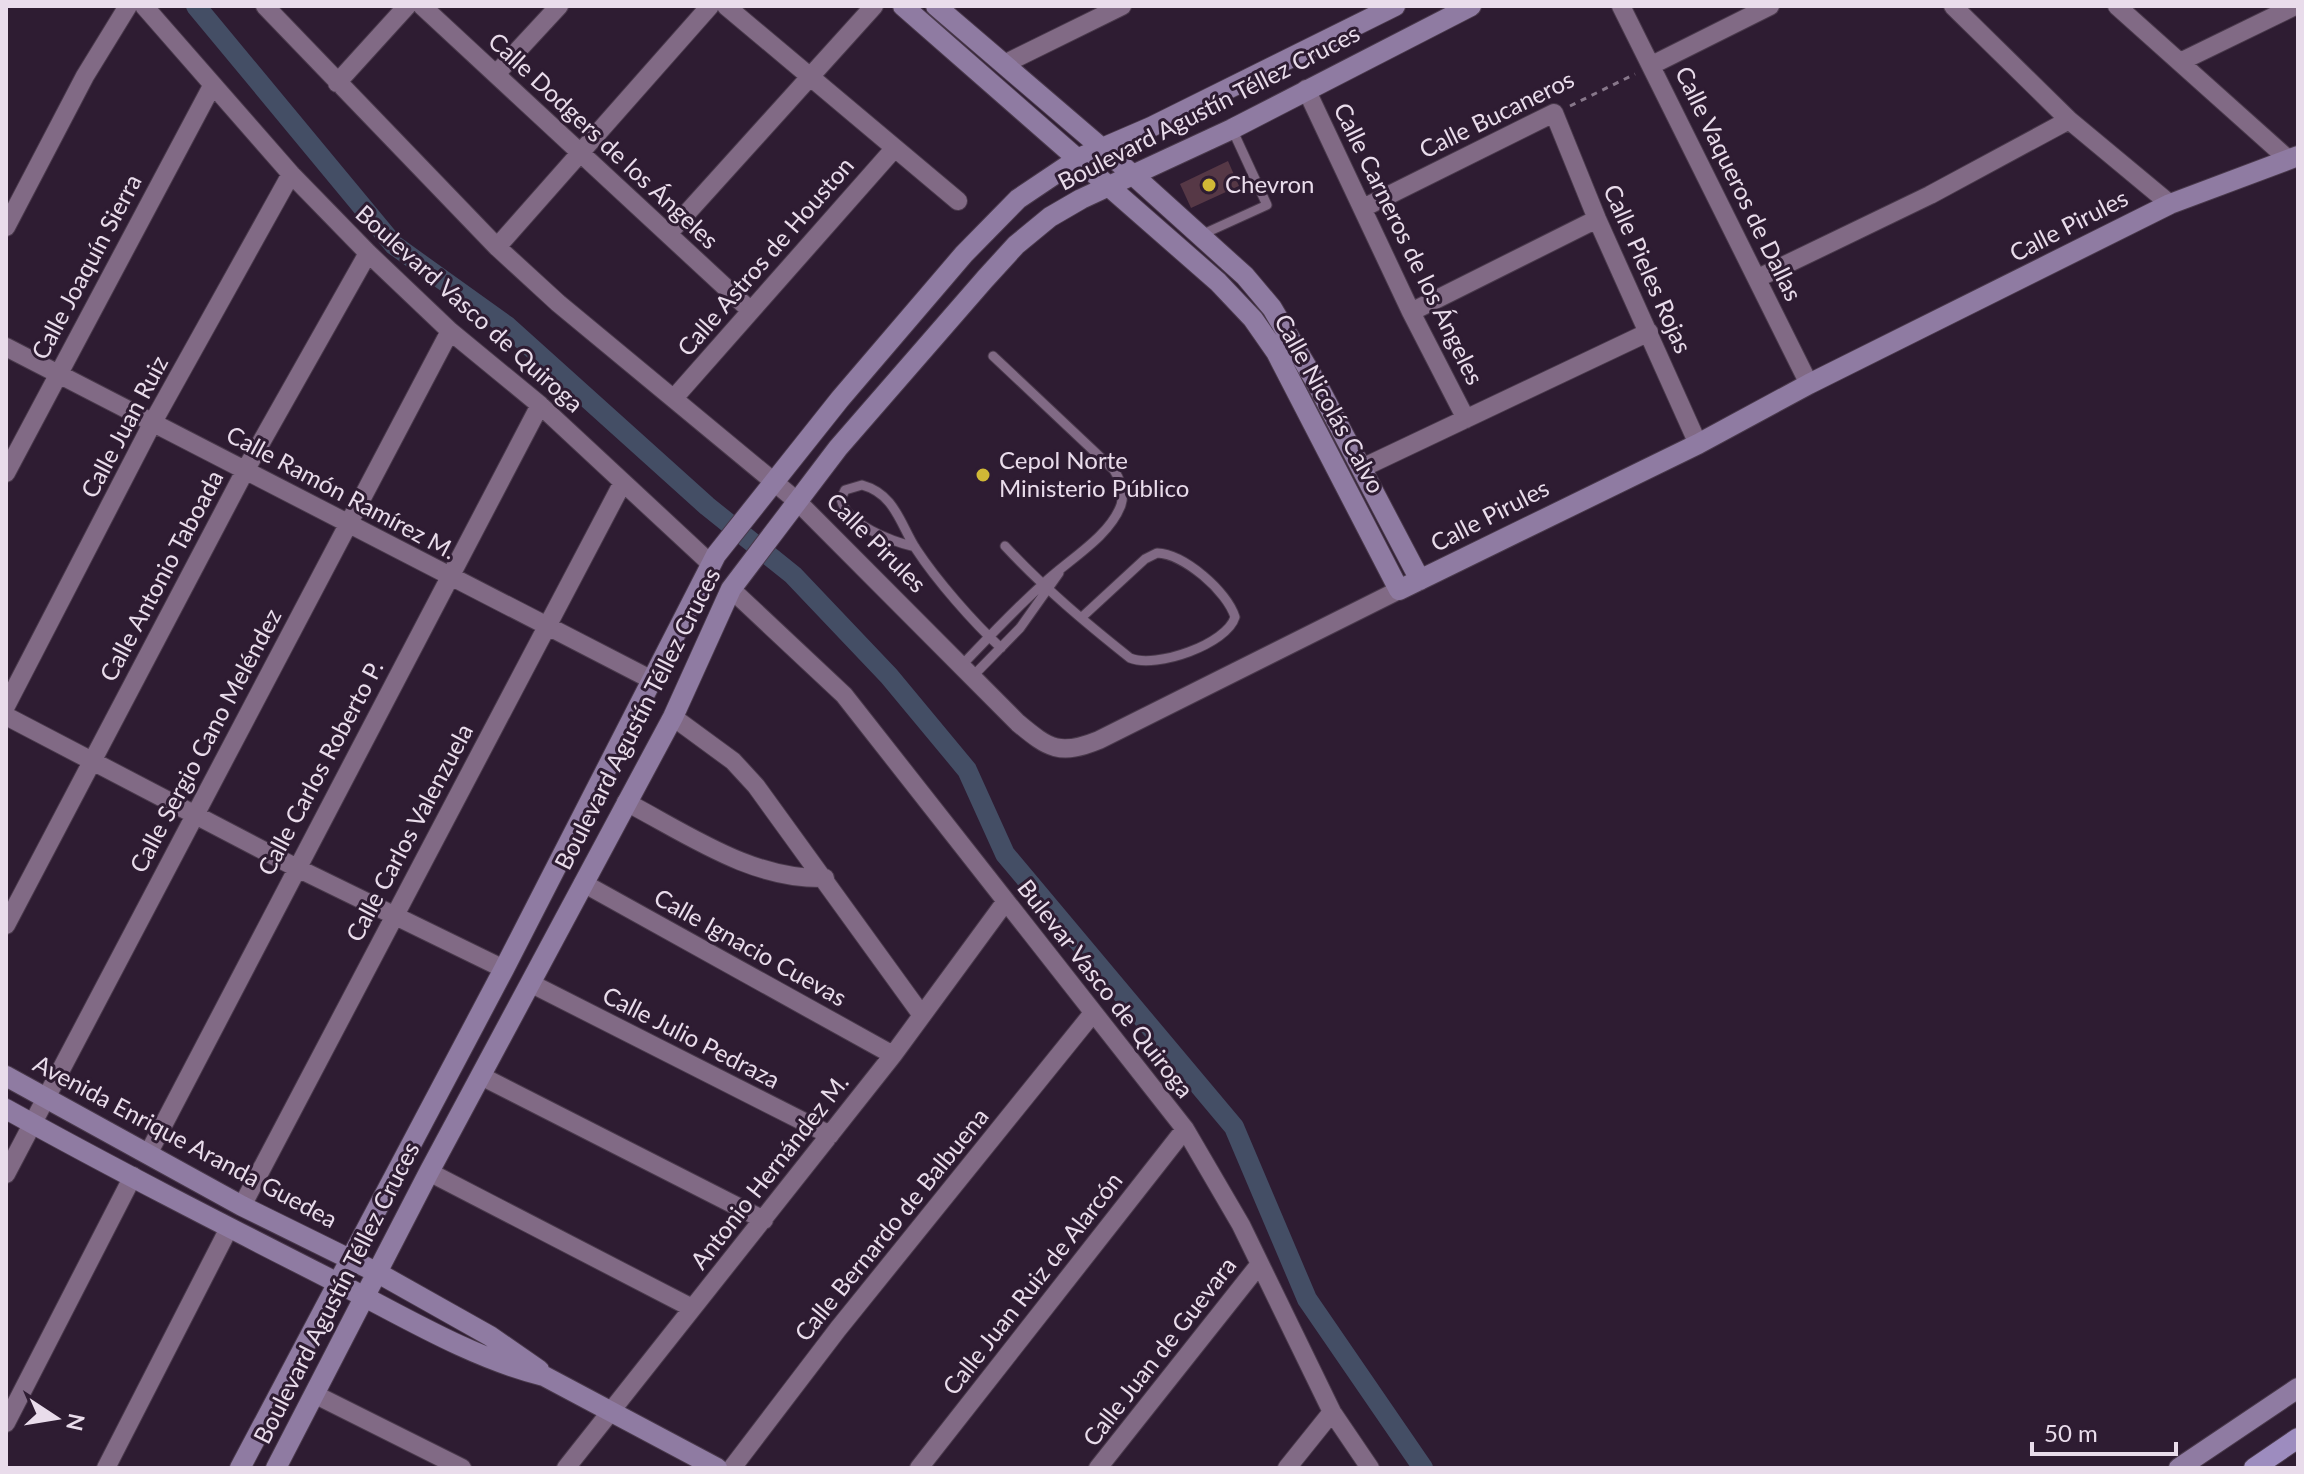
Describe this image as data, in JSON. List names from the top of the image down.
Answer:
{
  "streets": {
    "street": [
      "Boulevard Agustín Téllez Cruces",
      "Calle Bucaneros",
      "Calle Dodgers de los Ángeles",
      "Calle Vaqueros de Dallas",
      "Calle Pirules",
      "Calle Carneros de los Ángeles",
      "Calle Astros de Houston",
      "Calle Joaquín Sierra",
      "Calle Pieles Rojas",
      "Boulevard Vasco de Quiroga",
      "Calle Nicolás Calvo",
      "Calle Juan Ruiz",
      "Calle Ramón Ramírez M.",
      "Calle Antonio Taboada",
      "Calle Sergio Cano Meléndez",
      "Calle Carlos Roberto P.",
      "Calle Carlos Valenzuela",
      "Calle Ignacio Cuevas",
      "Bulevar Vasco de Quiroga",
      "Calle Julio Pedraza",
      "Avenida Enrique Aranda Guedea",
      "Antonio Hernández M.",
      "Calle Bernardo de Balbuena",
      "Calle Juan Ruiz de Alarcón",
      "Calle Juan de Guevara"
    ]
  },
  "crossings": [
    ["Boulevard Agustín Téllez Cruces", "Calle Pirules"],
    ["Boulevard Agustín Téllez Cruces", "Calle Carneros de los Ángeles"],
    ["Boulevard Agustín Téllez Cruces", "Boulevard Vasco de Quiroga"],
    ["Boulevard Agustín Téllez Cruces", "Calle Nicolás Calvo"],
    ["Boulevard Agustín Téllez Cruces", "Calle Ramón Ramírez M."],
    ["Boulevard Agustín Téllez Cruces", "Calle Ignacio Cuevas"],
    ["Boulevard Agustín Téllez Cruces", "Bulevar Vasco de Quiroga"],
    ["Boulevard Agustín Téllez Cruces", "Calle Julio Pedraza"],
    ["Boulevard Agustín Téllez Cruces", "Avenida Enrique Aranda Guedea"],
    ["Calle Bucaneros", "Calle Vaqueros de Dallas"],
    ["Calle Bucaneros", "Calle Carneros de los Ángeles"],
    ["Calle Bucaneros", "Calle Pieles Rojas"],
    ["Calle Dodgers de los Ángeles", "Calle Astros de Houston"],
    ["Calle Vaqueros de Dallas", "Calle Pirules"],
    ["Calle Pirules", "Calle Astros de Houston"],
    ["Calle Pirules", "Calle Pieles Rojas"],
    ["Calle Pirules", "Calle Nicolás Calvo"],
    ["Calle Joaquín Sierra", "Boulevard Vasco de Quiroga"],
    ["Calle Joaquín Sierra", "Calle Ramón Ramírez M."],
    ["Boulevard Vasco de Quiroga", "Calle Juan Ruiz"],
    ["Boulevard Vasco de Quiroga", "Calle Antonio Taboada"],
    ["Boulevard Vasco de Quiroga", "Calle Sergio Cano Meléndez"],
    ["Boulevard Vasco de Quiroga", "Calle Carlos Roberto P."],
    ["Boulevard Vasco de Quiroga", "Calle Carlos Valenzuela"],
    ["Calle Juan Ruiz", "Calle Ramón Ramírez M."],
    ["Calle Ramón Ramírez M.", "Calle Antonio Taboada"],
    ["Calle Ramón Ramírez M.", "Calle Sergio Cano Meléndez"],
    ["Calle Ramón Ramírez M.", "Calle Carlos Roberto P."],
    ["Calle Ramón Ramírez M.", "Calle Carlos Valenzuela"],
    ["Calle Sergio Cano Meléndez", "Avenida Enrique Aranda Guedea"],
    ["Calle Carlos Roberto P.", "Avenida Enrique Aranda Guedea"],
    ["Calle Carlos Valenzuela", "Avenida Enrique Aranda Guedea"],
    ["Calle Ignacio Cuevas", "Antonio Hernández M."],
    ["Bulevar Vasco de Quiroga", "Antonio Hernández M."],
    ["Bulevar Vasco de Quiroga", "Calle Bernardo de Balbuena"],
    ["Bulevar Vasco de Quiroga", "Calle Juan Ruiz de Alarcón"],
    ["Bulevar Vasco de Quiroga", "Calle Juan de Guevara"],
    ["Calle Julio Pedraza", "Antonio Hernández M."],
    ["Avenida Enrique Aranda Guedea", "Antonio Hernández M."]
  ],
  "places": ["Chevron", "Cepol Norte Ministerio Público"],
  "scale_bar": "50 m",
  "north": "right"
}
